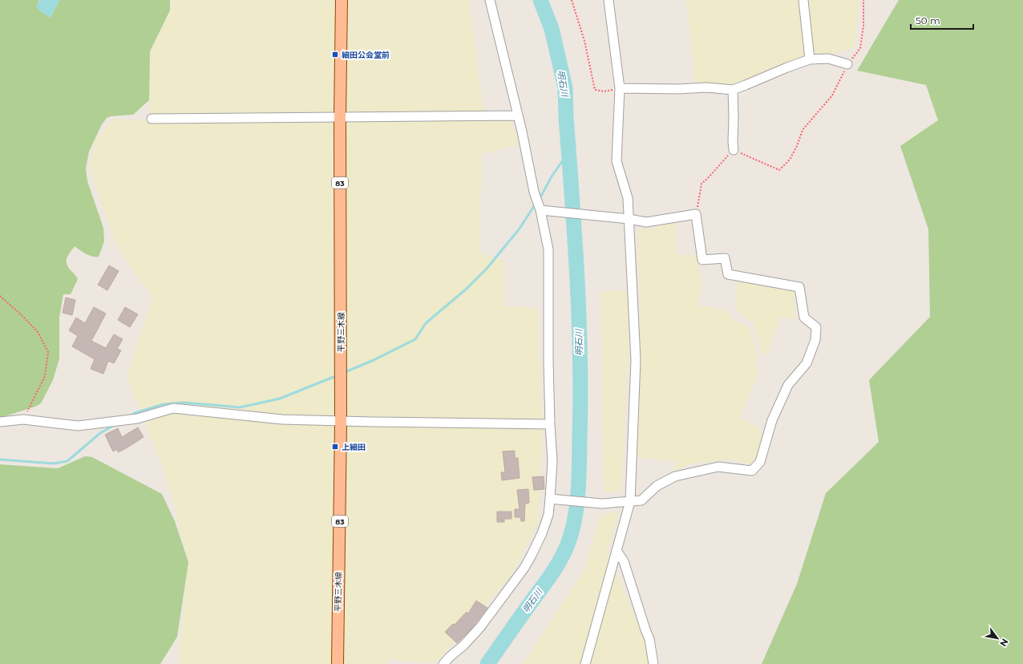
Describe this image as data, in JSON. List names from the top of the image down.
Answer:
{
  "streets": {
    "main road": ["83", "平野三木線"]
  },
  "water": ["明石川"],
  "places": {
    "transit": ["細田公会堂前", "上細田"]
  },
  "scale_bar": "50 m",
  "north": "bottom right"
}
